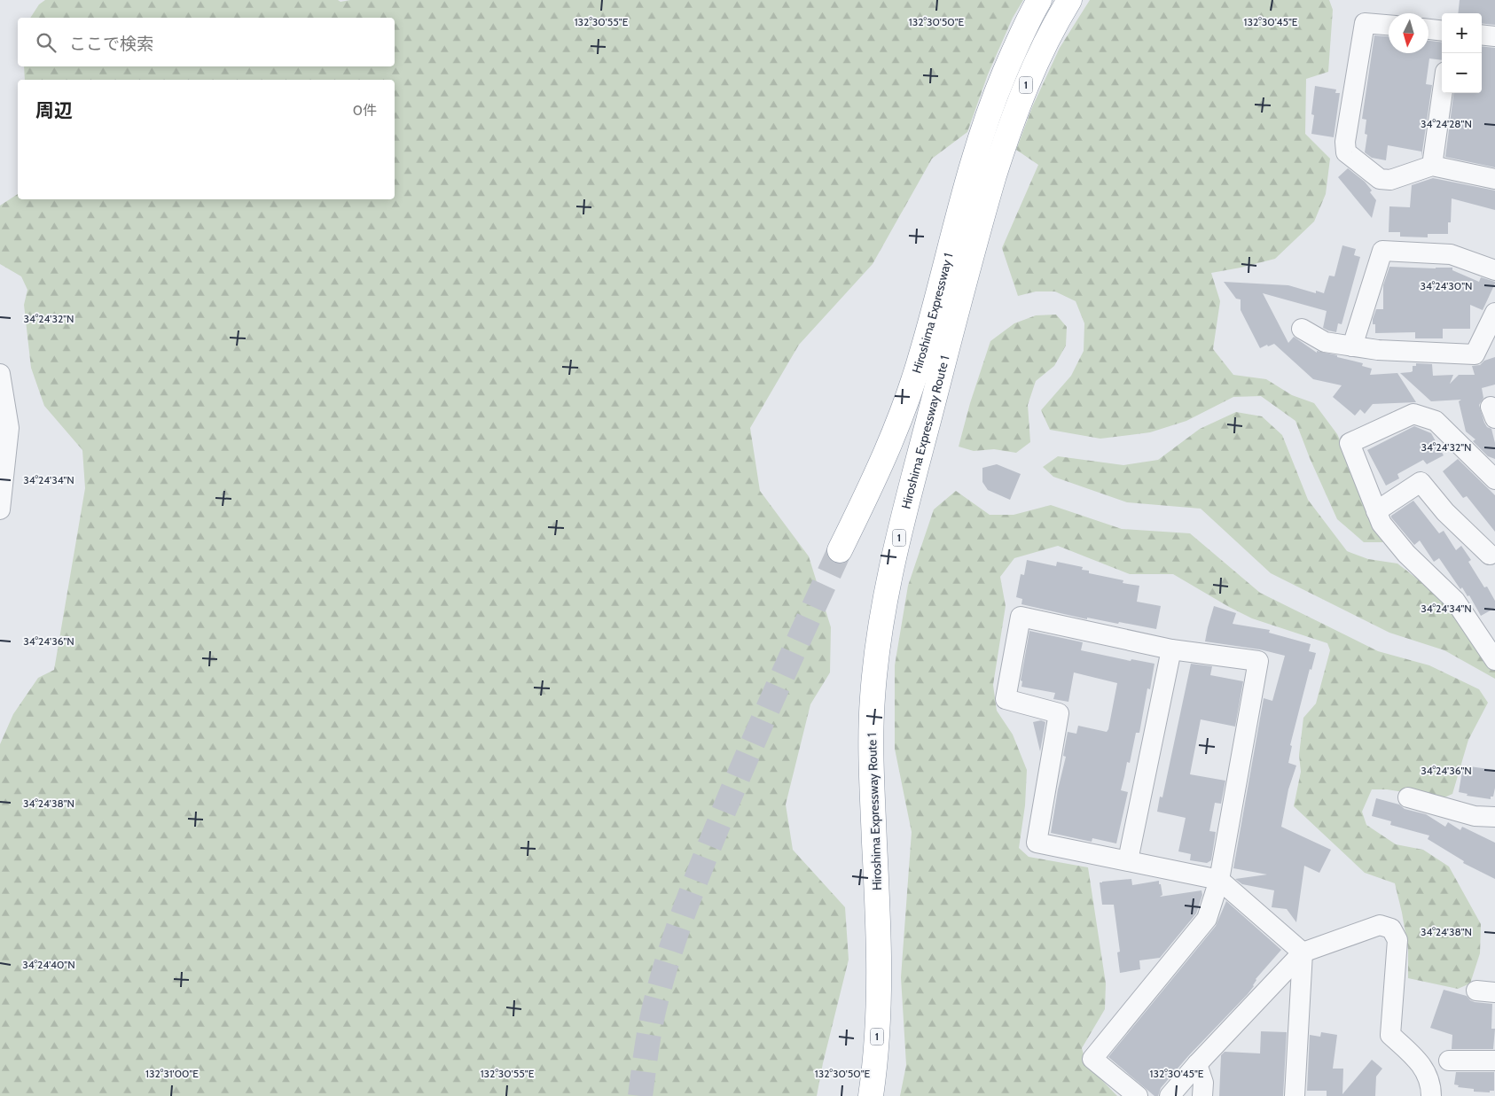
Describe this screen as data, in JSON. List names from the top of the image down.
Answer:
{
  "streets": {
    "highway": ["1", "Hiroshima Expressway 1", "Hiroshima Expressway Route 1"]
  },
  "north": "bottom",
  "page": {
    "map_buttons": ["+", "−"],
    "search": "ここで検索",
    "heading": ["周辺", "0件"]
  },
  "coordinates": [
    "132°30'55\"E",
    "132°30'50\"E",
    "132°30'45\"E",
    "34°24'28\"N",
    "34°24'30\"N",
    "34°24'32\"N",
    "34°24'34\"N",
    "34°24'36\"N",
    "34°24'38\"N",
    "34°24'40\"N",
    "132°31'00\"E"
  ]
}
